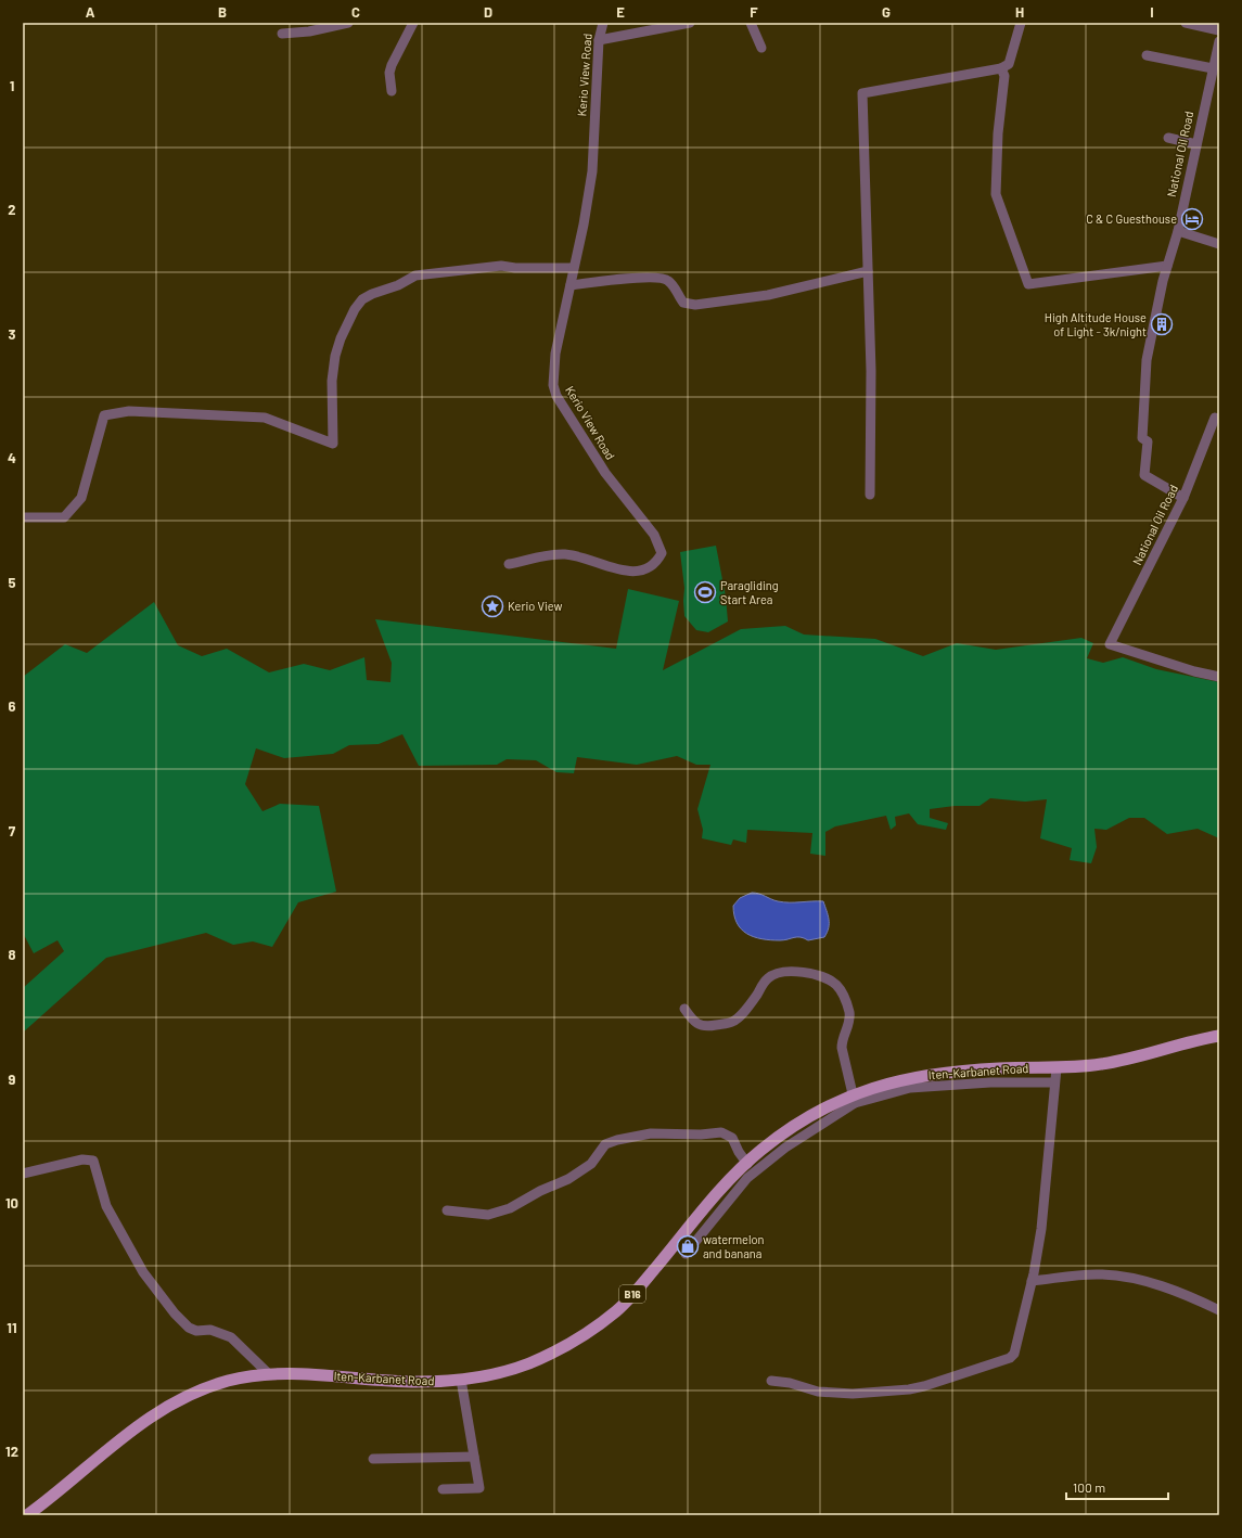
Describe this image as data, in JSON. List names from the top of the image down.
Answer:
{
  "streets": {
    "main road": ["Iten-Karbanet Road", "B16"],
    "street": ["Kerio View Road", "National Oil Road"]
  },
  "places": {
    "hotel": ["C & C Guesthouse"],
    "building": ["High Altitude House of Light - 3k/night"],
    "sports": ["Paragliding Start Area"],
    "place": ["Kerio View"],
    "shop": ["watermelon and banana"]
  },
  "scale_bar": "100 m",
  "grid": {
    "columns": [
      "A",
      "B",
      "C",
      "D",
      "E",
      "F",
      "G",
      "H",
      "I"
    ],
    "rows": [
      "1",
      "2",
      "3",
      "4",
      "5",
      "6",
      "7",
      "8",
      "9",
      "10",
      "11",
      "12"
    ]
  }
}
